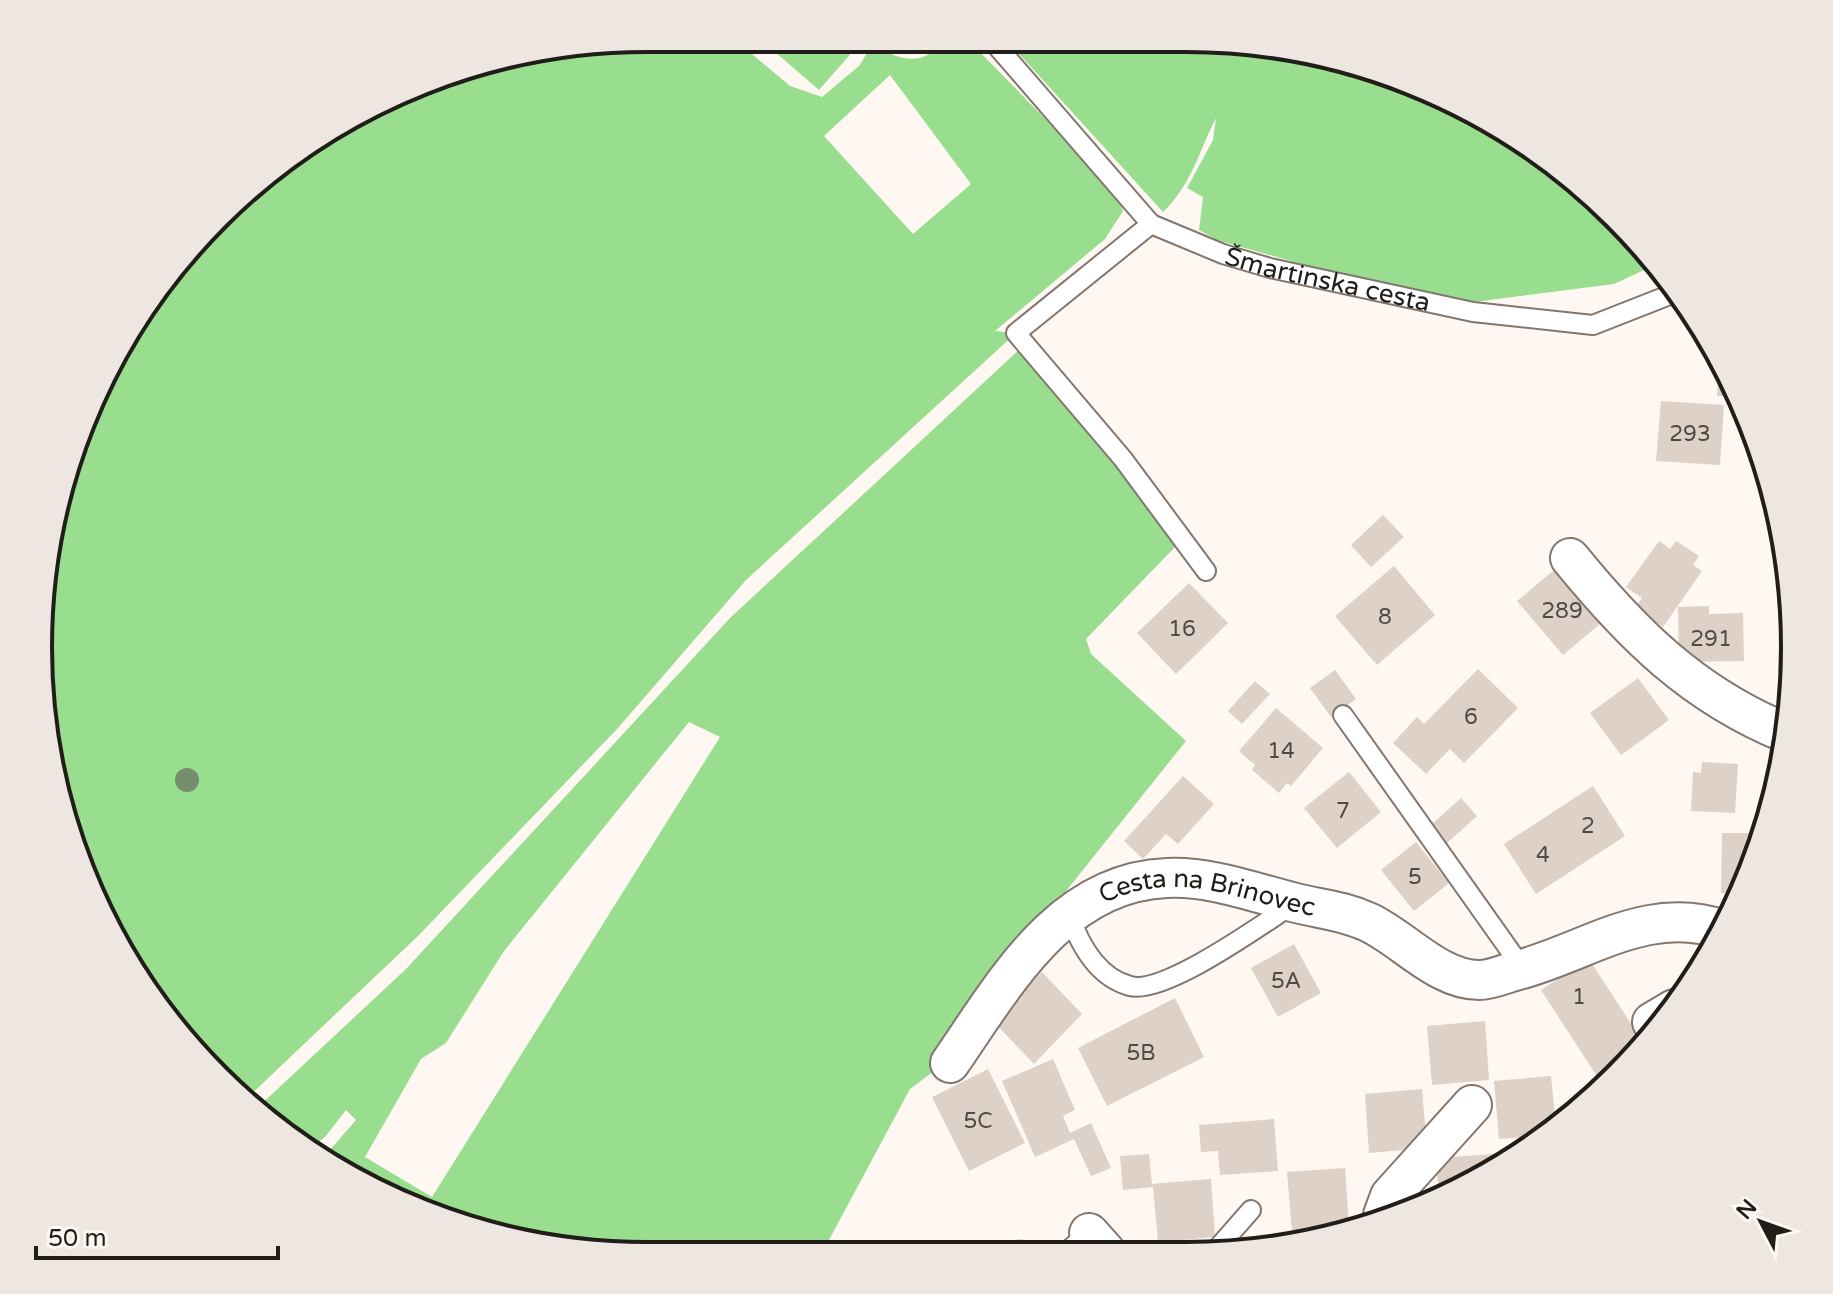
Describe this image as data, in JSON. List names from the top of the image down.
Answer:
{
  "streets": {
    "street": ["Cesta na Brinovec"],
    "lane": ["Šmartinska cesta"]
  },
  "house_numbers": [
    "293",
    "289",
    "8",
    "16",
    "291",
    "6",
    "14",
    "7",
    "2",
    "4",
    "5",
    "5A",
    "1",
    "5B",
    "5C"
  ],
  "scale_bar": "50 m",
  "north": "top left"
}
